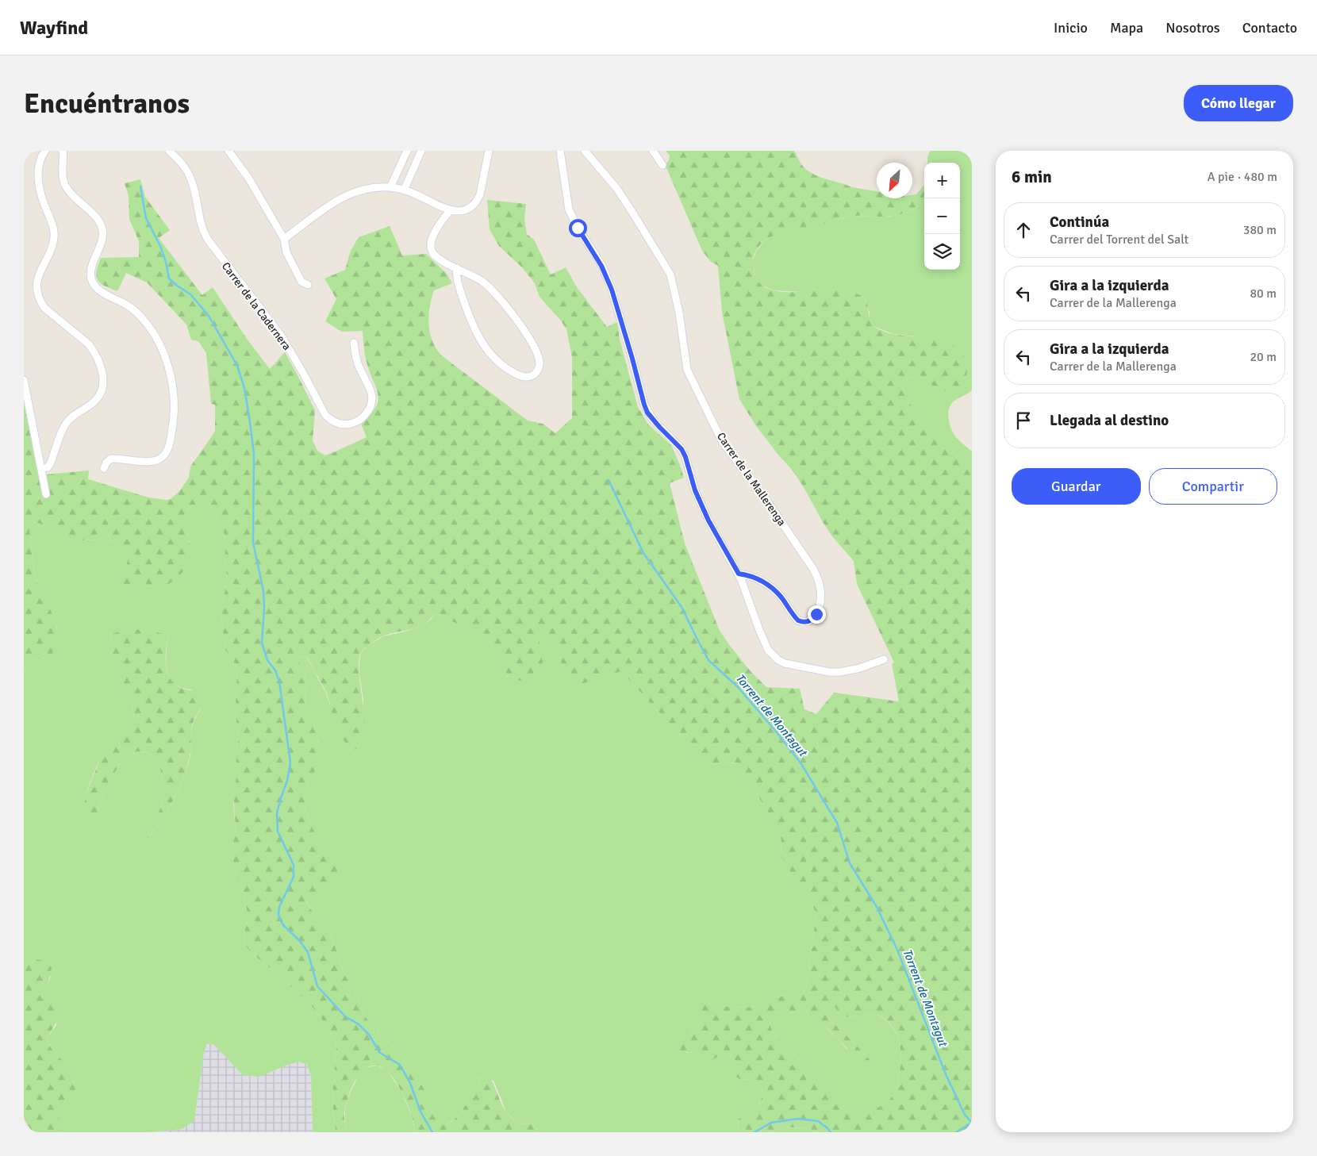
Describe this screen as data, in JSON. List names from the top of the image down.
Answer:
{
  "streets": {
    "street": ["Carrer de la Cadernera", "Carrer de la Mallerenga"]
  },
  "water": ["Torrent de Montagut"],
  "north": "bottom left",
  "page": {
    "header": "Wayfind",
    "nav": [
      "Inicio",
      "Mapa",
      "Nosotros",
      "Contacto"
    ],
    "buttons": [
      "Cómo llegar",
      ["Guardar", "Compartir"]
    ],
    "title": "Encuéntranos",
    "heading": ["6 min", "A pie · 480 m"],
    "map_buttons": ["+", "−"],
    "list": [
      ["Continúa", "Carrer del Torrent del Salt", "380 m"],
      ["Gira a la izquierda", "Carrer de la Mallerenga", "80 m"],
      ["Gira a la izquierda", "Carrer de la Mallerenga", "20 m"],
      "Llegada al destino"
    ]
  }
}
